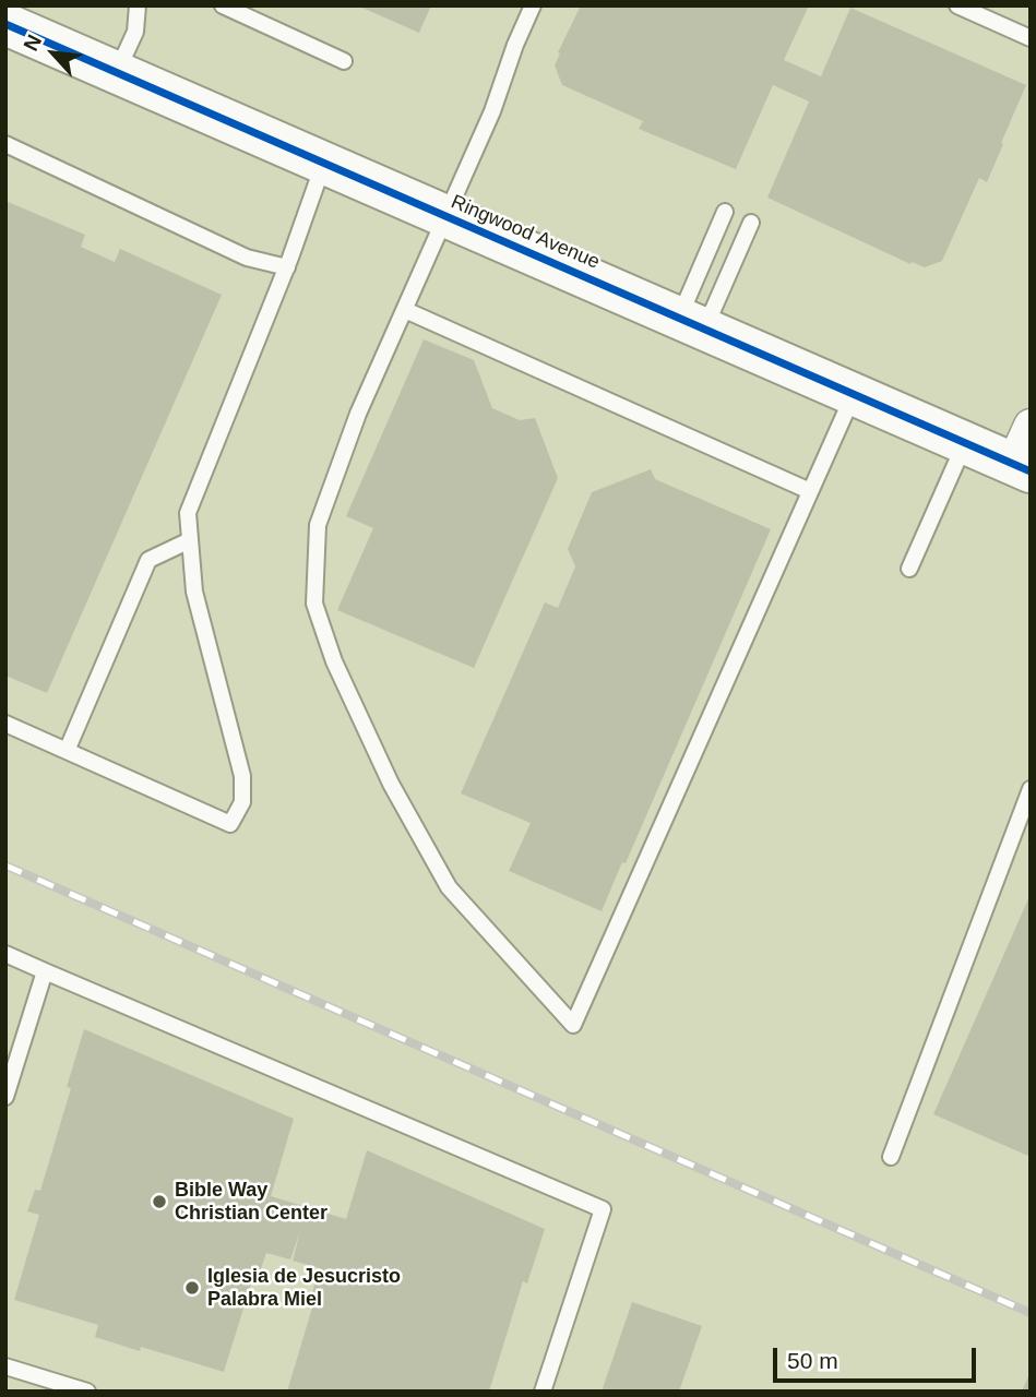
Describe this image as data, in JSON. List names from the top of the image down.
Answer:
{
  "streets": {
    "street": ["Ringwood Avenue"]
  },
  "places": ["Bible Way Christian Center", "Iglesia de Jesucristo Palabra Miel"],
  "scale_bar": "50 m",
  "north": "top left"
}
